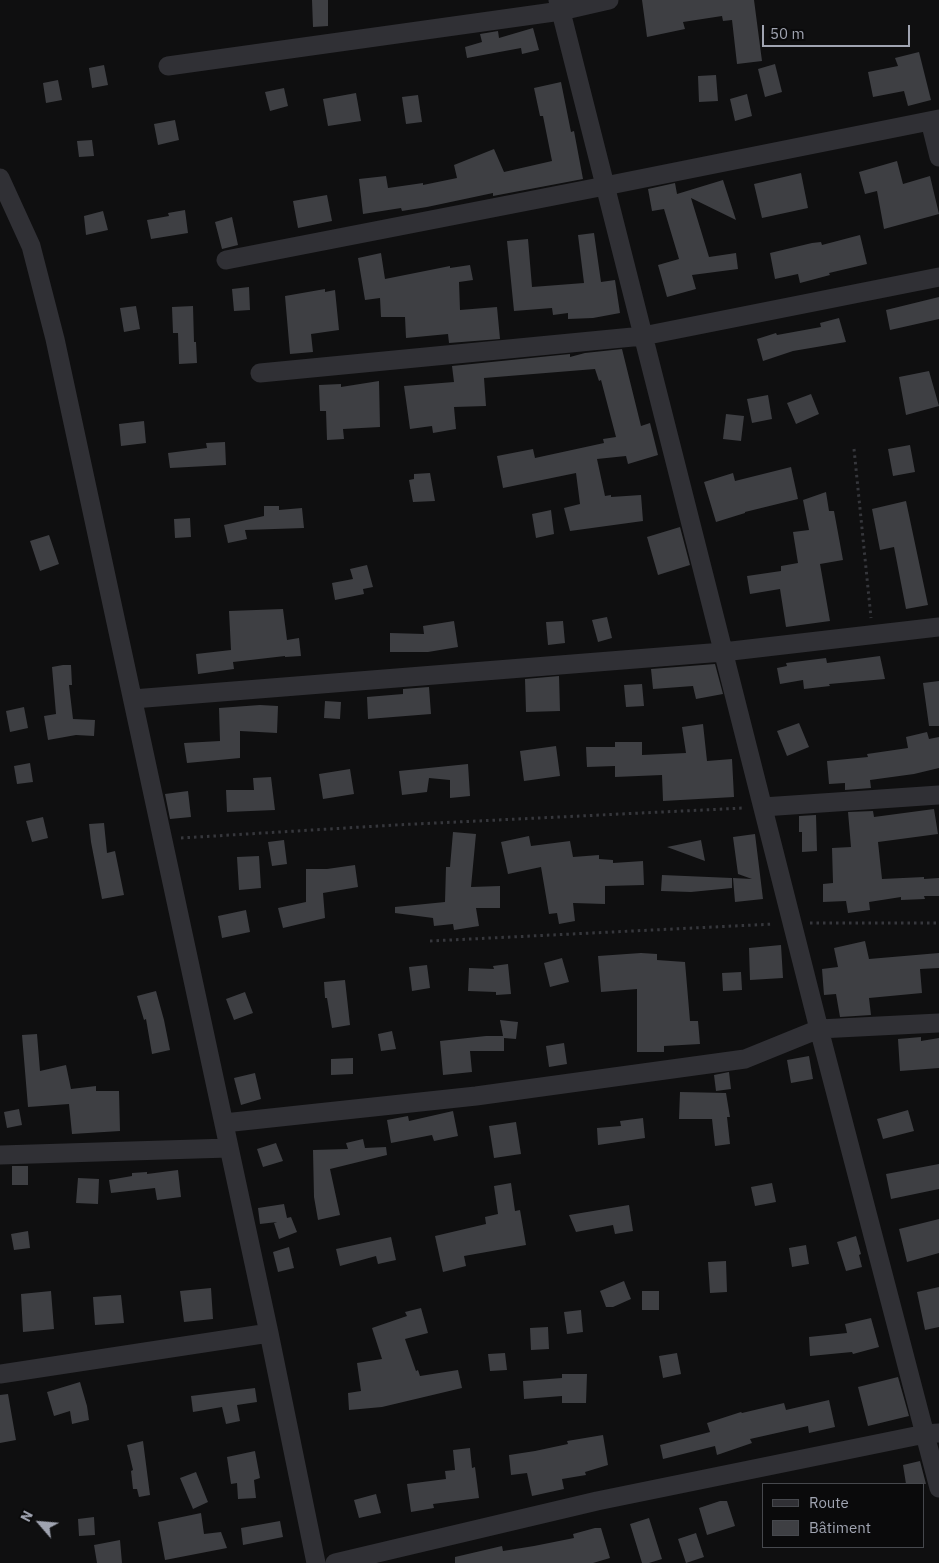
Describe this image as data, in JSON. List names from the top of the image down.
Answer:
{
  "legend": ["Route", "Bâtiment"],
  "scale_bar": "50 m",
  "north": "top left"
}
